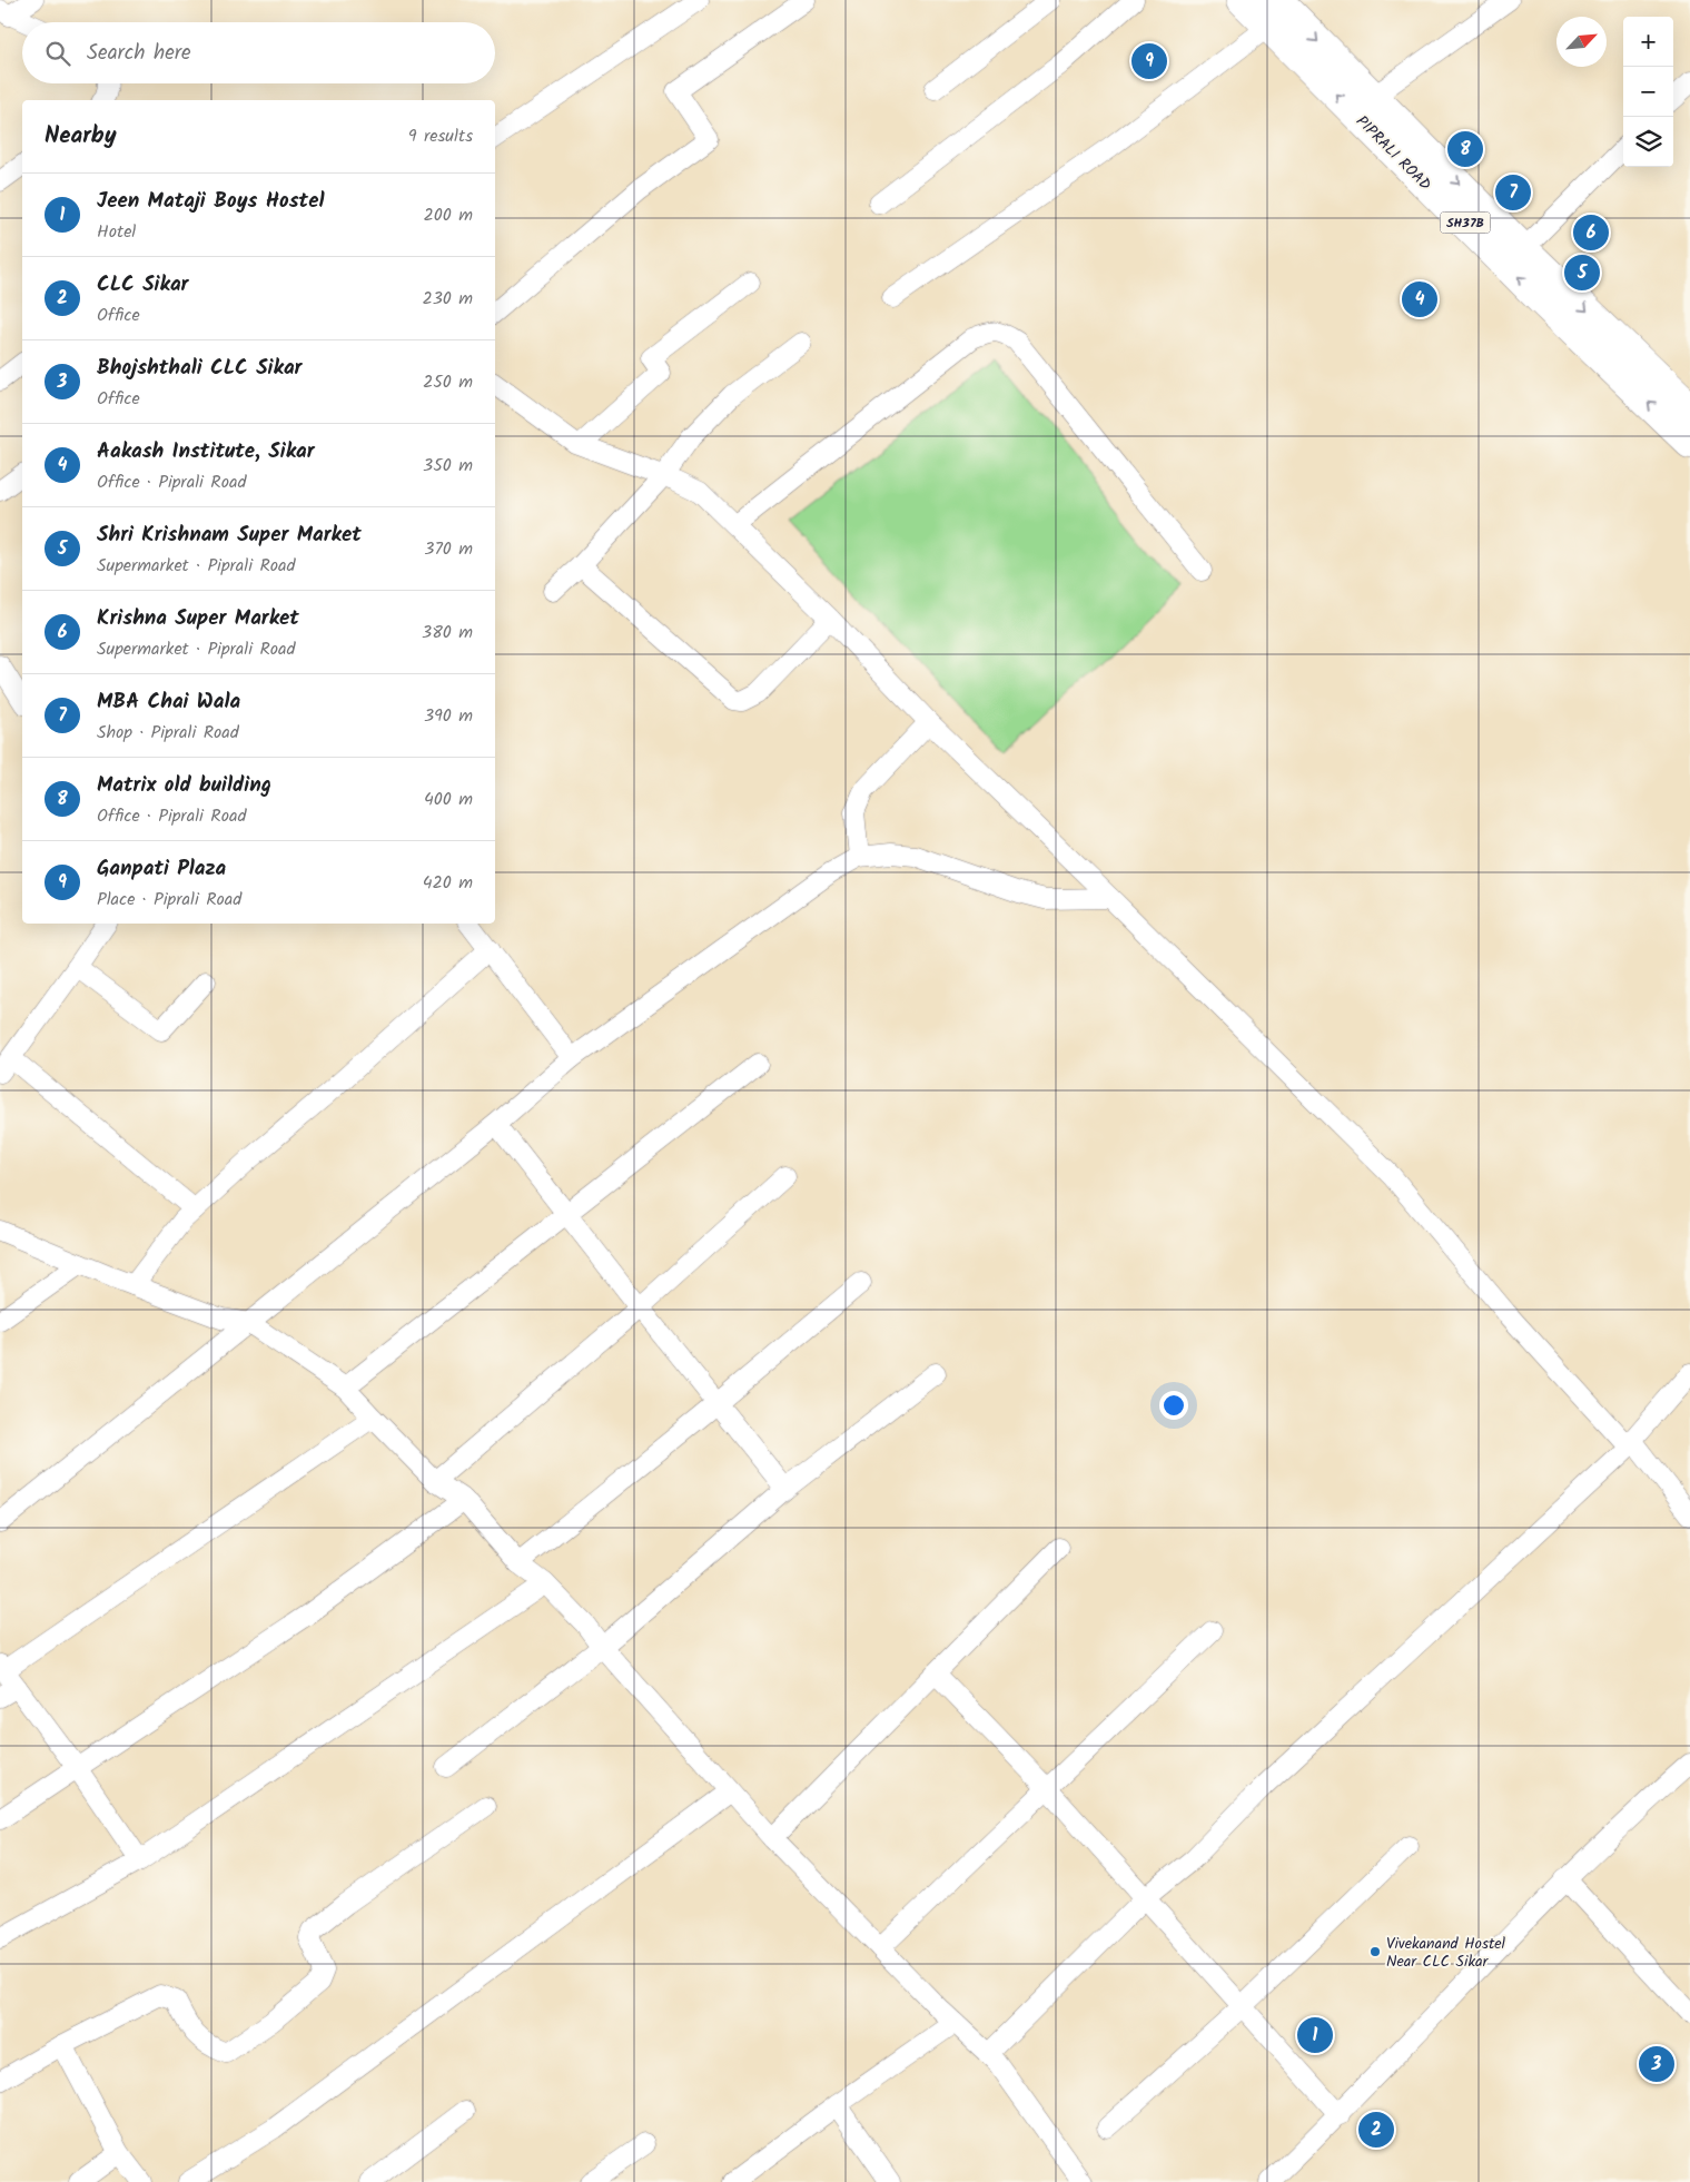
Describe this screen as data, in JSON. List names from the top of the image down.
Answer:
{
  "streets": {
    "main road": ["PIPRALI ROAD", "SH37B"]
  },
  "places": ["Vivekanand Hostel Near CLC Sikar"],
  "north": "top right",
  "page": {
    "map_buttons": ["+", "−"],
    "search": "Search here",
    "pins": [
      "9",
      "8",
      "7",
      "6",
      "5",
      "4",
      "1",
      "3",
      "2"
    ],
    "heading": ["Nearby", "9 results"],
    "list": [
      {
        "mark": "1",
        "name": "Jeen Mataji Boys Hostel",
        "note": "Hotel",
        "value": "200 m"
      },
      {
        "mark": "2",
        "name": "CLC Sikar",
        "note": "Office",
        "value": "230 m"
      },
      {
        "mark": "3",
        "name": "Bhojshthali CLC Sikar",
        "note": "Office",
        "value": "250 m"
      },
      {
        "mark": "4",
        "name": "Aakash Institute, Sikar",
        "note": "Office · Piprali Road",
        "value": "350 m"
      },
      {
        "mark": "5",
        "name": "Shri Krishnam Super Market",
        "note": "Supermarket · Piprali Road",
        "value": "370 m"
      },
      {
        "mark": "6",
        "name": "Krishna Super Market",
        "note": "Supermarket · Piprali Road",
        "value": "380 m"
      },
      {
        "mark": "7",
        "name": "MBA Chai Wala",
        "note": "Shop · Piprali Road",
        "value": "390 m"
      },
      {
        "mark": "8",
        "name": "Matrix old building",
        "note": "Office · Piprali Road",
        "value": "400 m"
      },
      {
        "mark": "9",
        "name": "Ganpati Plaza",
        "note": "Place · Piprali Road",
        "value": "420 m"
      }
    ]
  }
}
